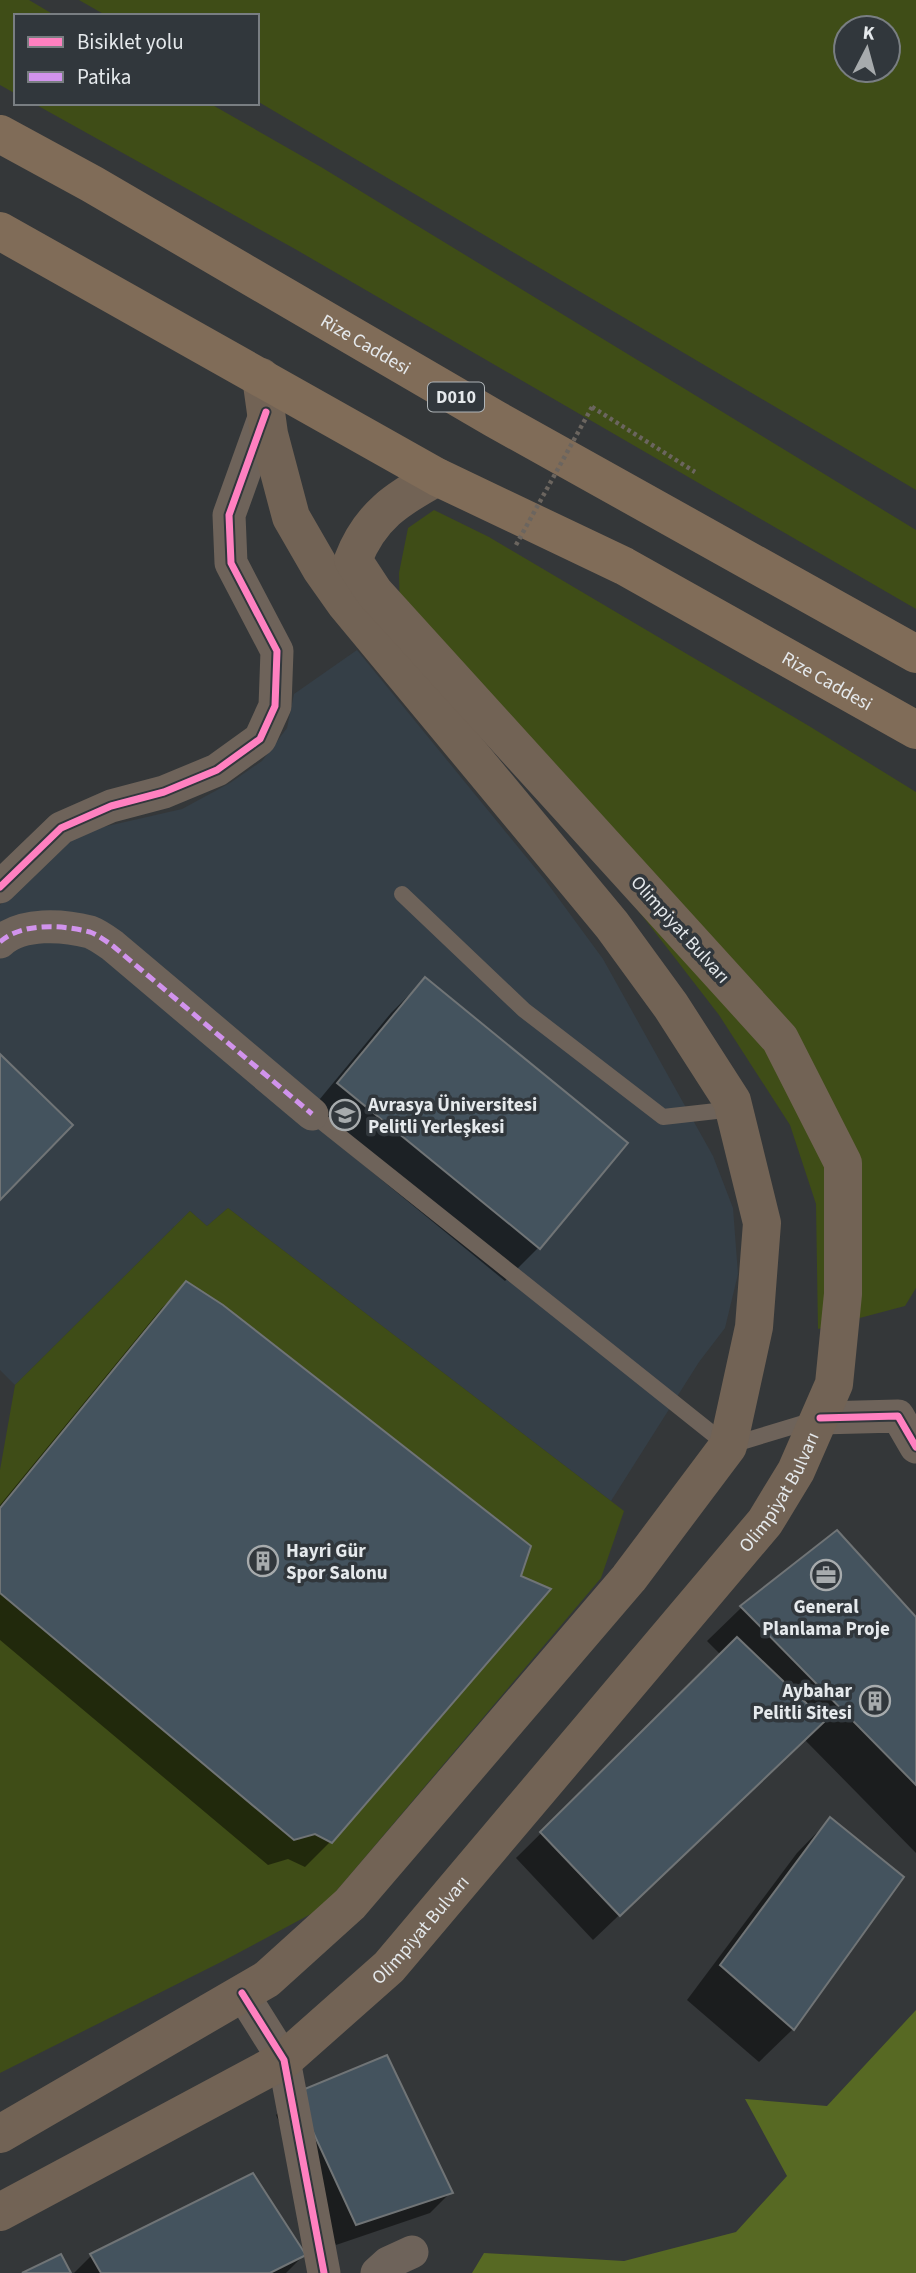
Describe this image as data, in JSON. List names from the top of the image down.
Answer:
{
  "streets": {
    "highway": ["Rize Caddesi", "D010"],
    "main road": ["Olimpiyat Bulvarı"]
  },
  "crossings": [
    ["Rize Caddesi", "Olimpiyat Bulvarı"]
  ],
  "places": {
    "school or university": ["Avrasya Üniversitesi Pelitli Yerleşkesi"],
    "building": ["Hayri Gür Spor Salonu", "Aybahar Pelitli Sitesi"],
    "office": ["General Planlama Proje"]
  },
  "legend": ["Bisiklet yolu", "Patika"],
  "north": "top"
}
